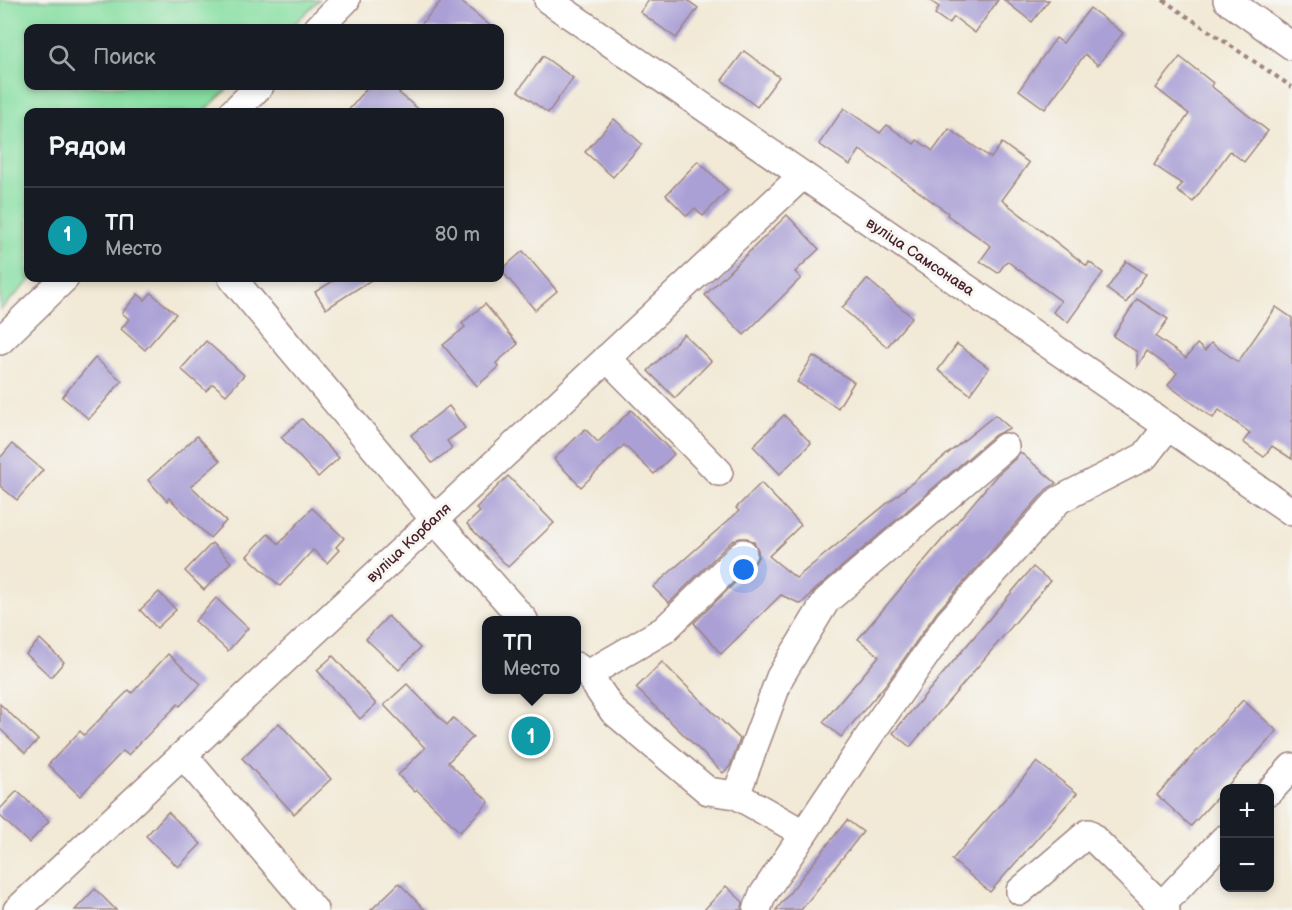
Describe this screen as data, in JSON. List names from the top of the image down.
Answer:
{
  "streets": {
    "street": ["вуліца Самсонава", "вуліца Корбаля"]
  },
  "crossings": [
    ["вуліца Самсонава", "вуліца Корбаля"]
  ],
  "page": {
    "search": "Поиск",
    "heading": "Рядом",
    "list": [
      {
        "mark": "1",
        "name": "ТП",
        "note": "Место",
        "value": "80 m"
      }
    ],
    "popup": ["ТП", "Место"],
    "pins": "1",
    "map_buttons": ["+", "−"]
  }
}
